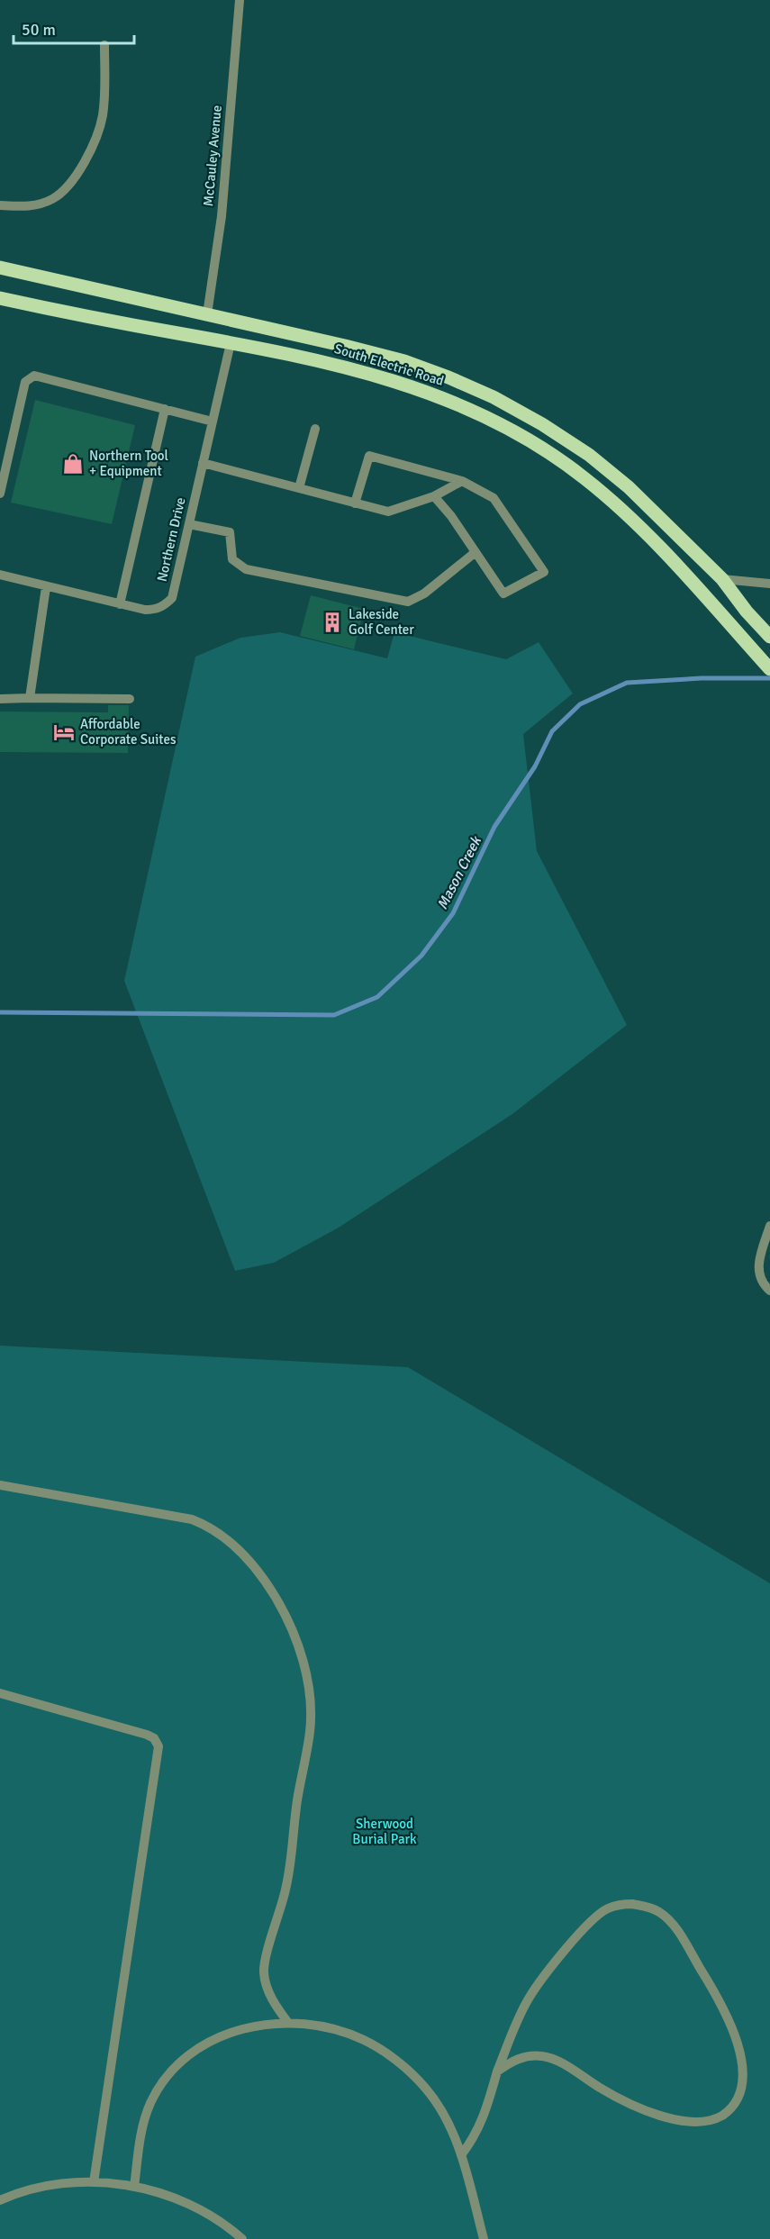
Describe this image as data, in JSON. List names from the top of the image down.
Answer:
{
  "streets": {
    "main road": ["South Electric Road"],
    "street": ["McCauley Avenue", "Northern Drive"]
  },
  "crossings": [
    ["McCauley Avenue", "South Electric Road"],
    ["South Electric Road", "Northern Drive"]
  ],
  "water": ["Mason Creek"],
  "parks": ["Sherwood Burial Park"],
  "places": {
    "shop": ["Northern Tool + Equipment"],
    "building": ["Lakeside Golf Center"],
    "hotel": ["Affordable Corporate Suites"]
  },
  "scale_bar": "50 m"
}
